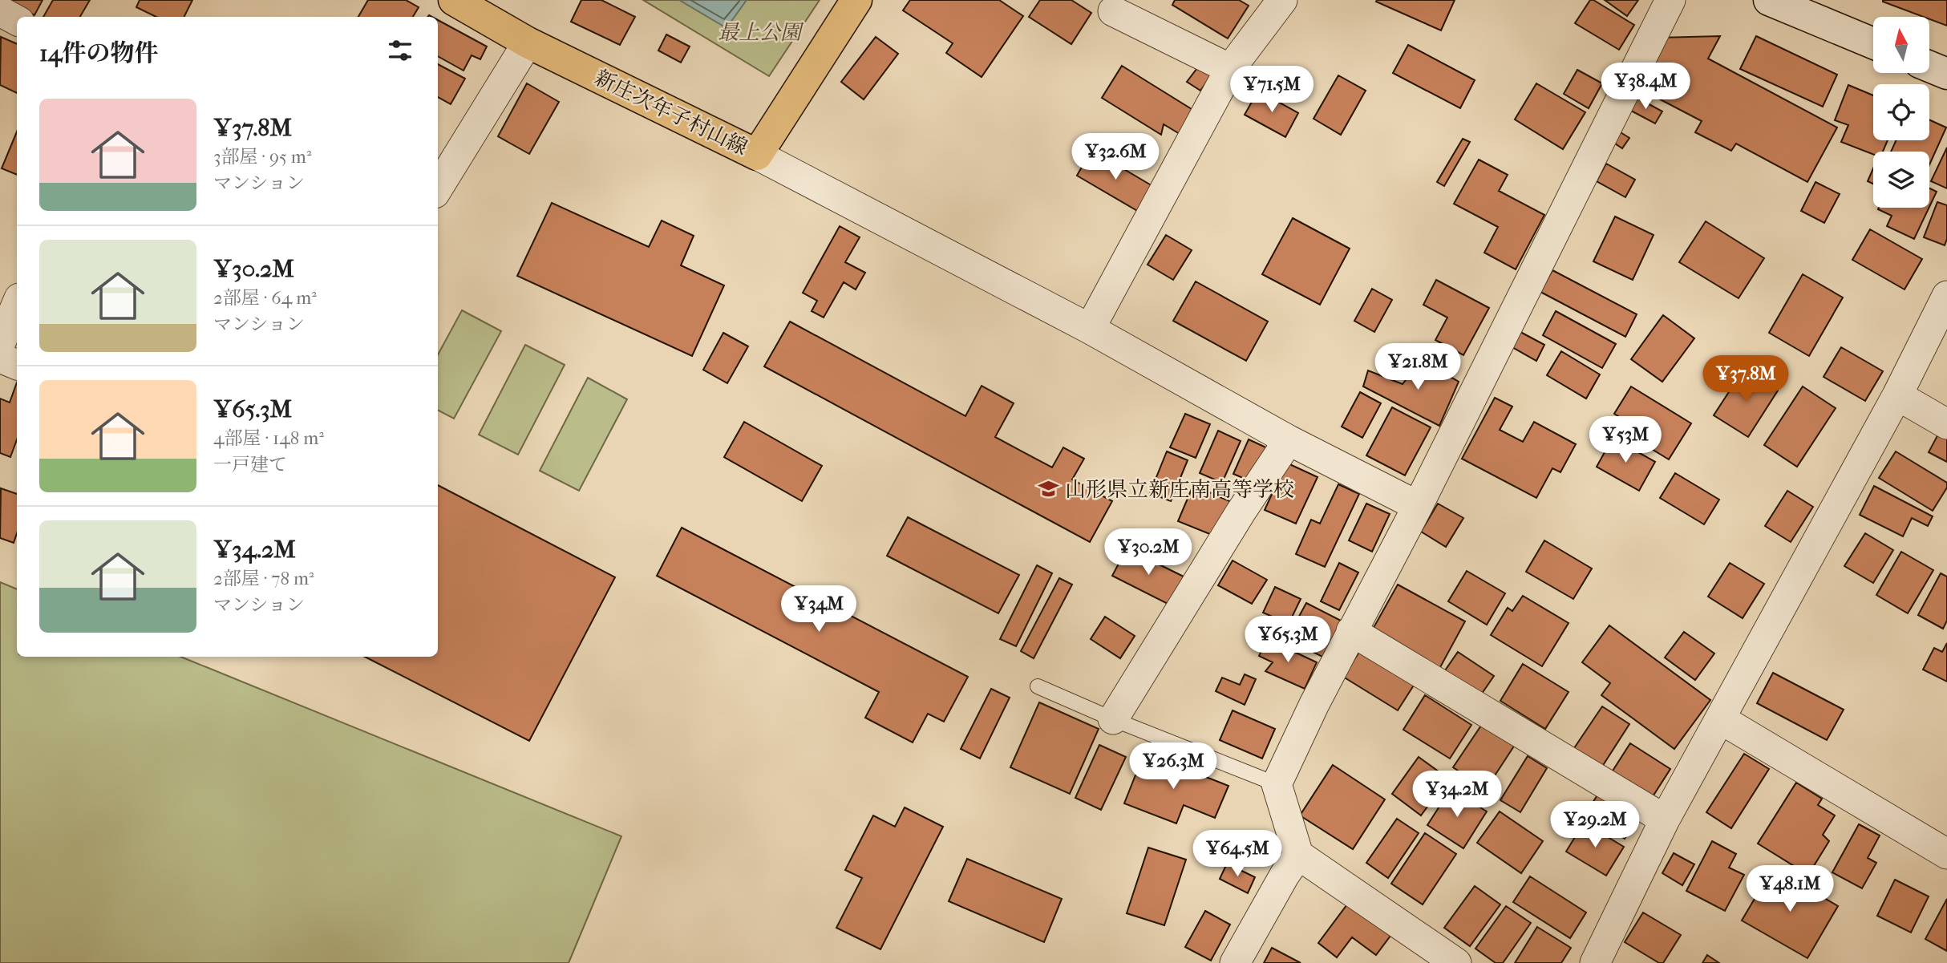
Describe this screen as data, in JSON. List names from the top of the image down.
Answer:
{
  "streets": {
    "main road": ["新庄次年子村山線"]
  },
  "parks": ["最上公園"],
  "places": {
    "school or university": ["山形県立新庄南高等学校"]
  },
  "north": "top",
  "page": {
    "heading": "14件の物件",
    "price": [
      "¥38.4M",
      "¥71.5M",
      "¥32.6M",
      "¥21.8M",
      "¥37.8M",
      "¥53M",
      "¥30.2M",
      "¥34M",
      "¥65.3M",
      "¥26.3M",
      "¥34.2M",
      "¥29.2M",
      "¥64.5M",
      "¥48.1M"
    ],
    "list": [
      {
        "name": "¥37.8M",
        "note": "3部屋 · 95 m² · マンション"
      },
      {
        "name": "¥30.2M",
        "note": "2部屋 · 64 m² · マンション"
      },
      {
        "name": "¥65.3M",
        "note": "4部屋 · 148 m² · 一戸建て"
      },
      {
        "name": "¥34.2M",
        "note": "2部屋 · 78 m² · マンション"
      }
    ]
  }
}
